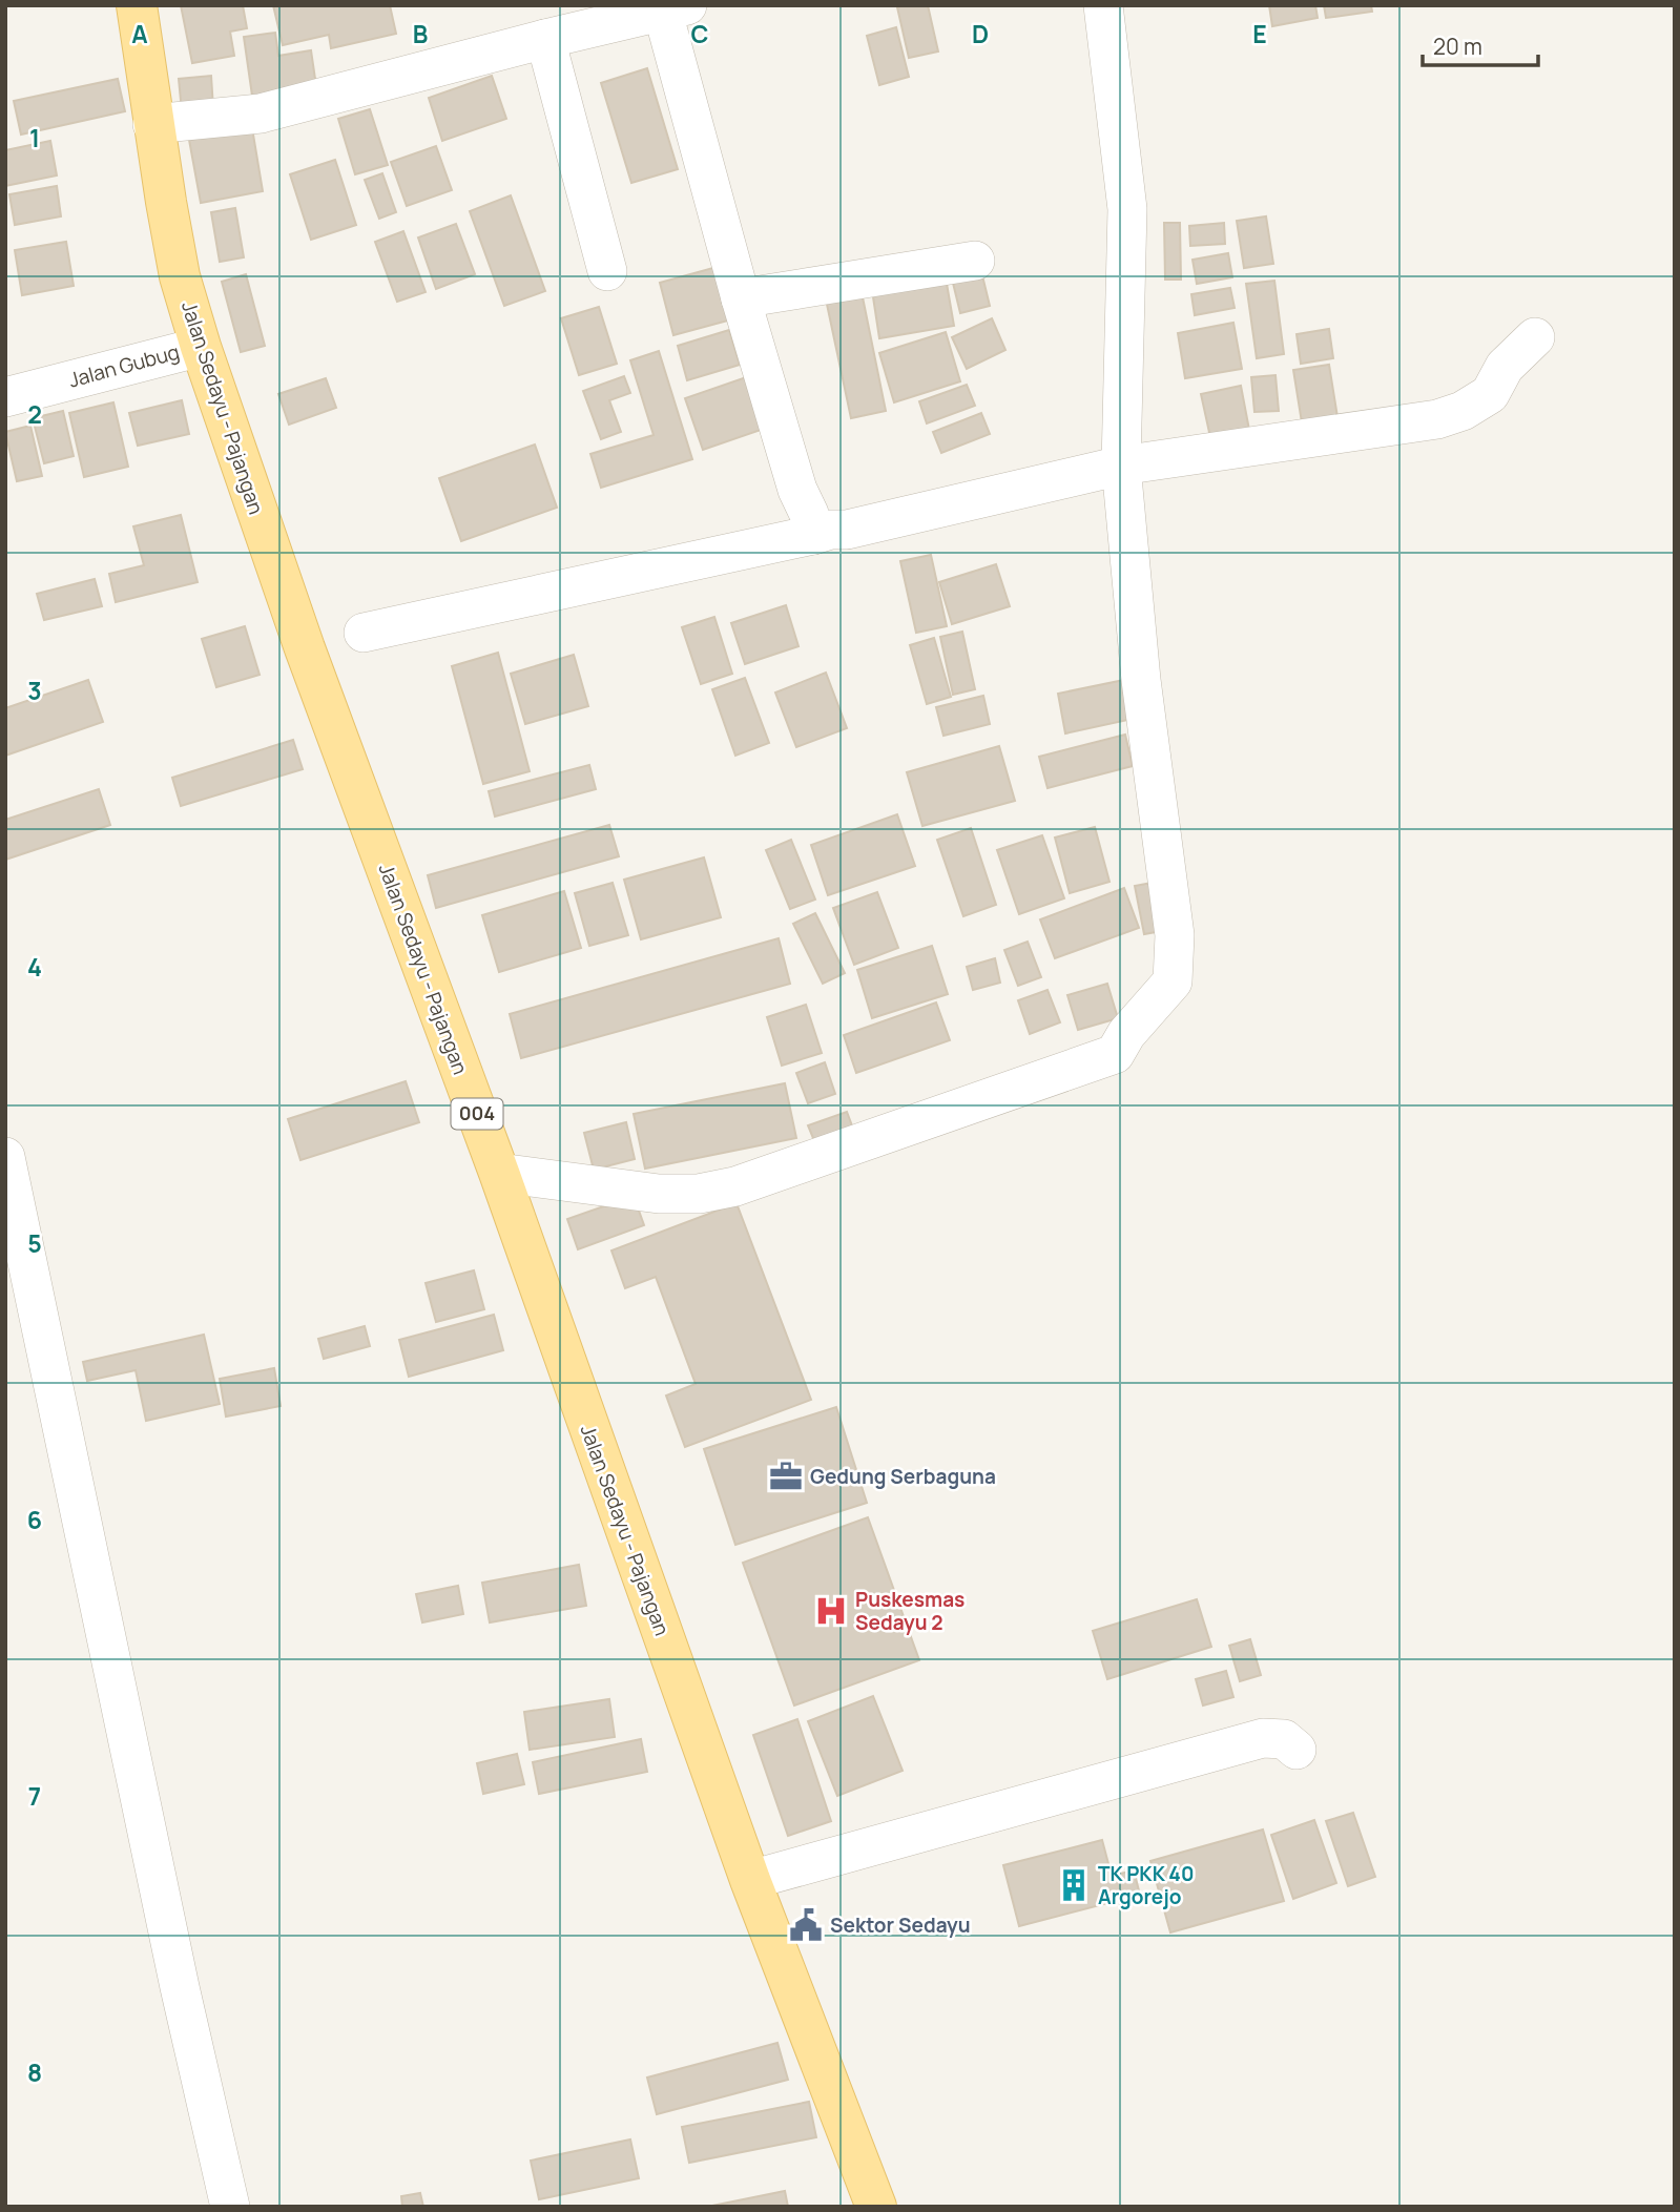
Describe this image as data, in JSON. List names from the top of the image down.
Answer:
{
  "streets": {
    "main road": ["Jalan Sedayu - Pajangan", "004"],
    "street": ["Jalan Gubug"]
  },
  "crossings": [
    ["Jalan Gubug", "Jalan Sedayu - Pajangan"]
  ],
  "places": {
    "office": ["Gedung Serbaguna"],
    "hospital": ["Puskesmas Sedayu 2"],
    "building": ["TK PKK 40 Argorejo"],
    "public building": ["Sektor Sedayu"]
  },
  "scale_bar": "20 m",
  "grid": {
    "columns": [
      "A",
      "B",
      "C",
      "D",
      "E"
    ],
    "rows": [
      "1",
      "2",
      "3",
      "4",
      "5",
      "6",
      "7",
      "8"
    ]
  }
}
